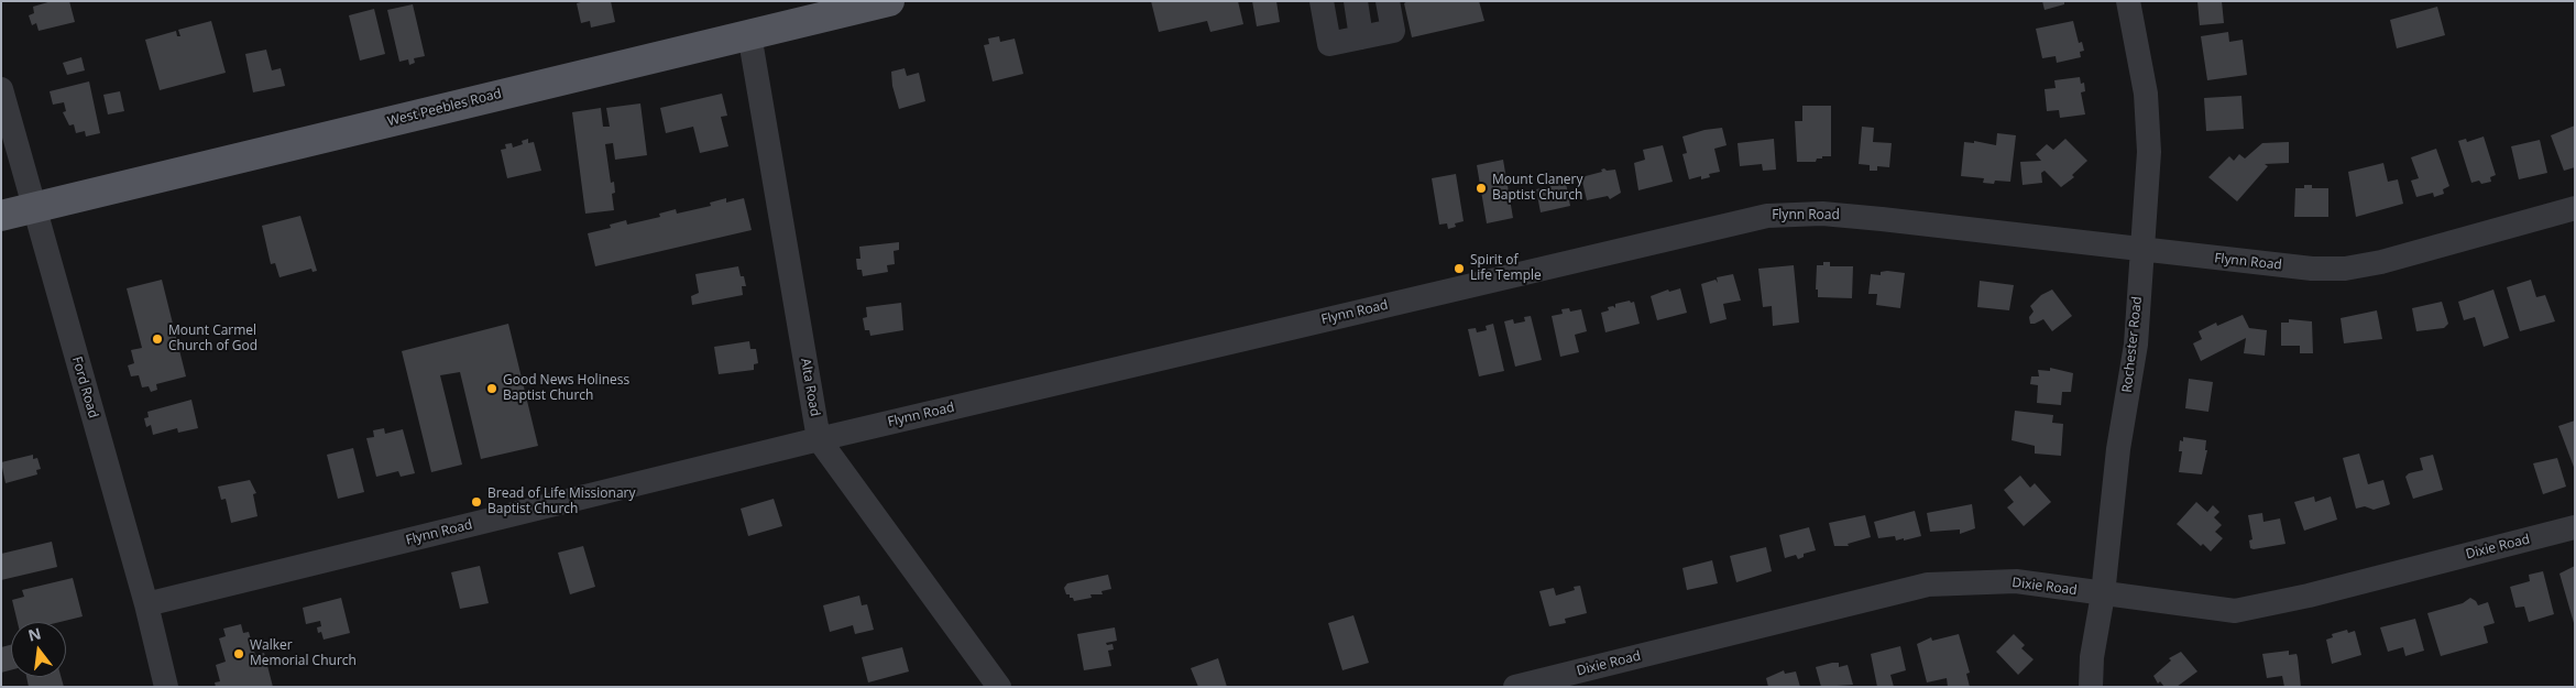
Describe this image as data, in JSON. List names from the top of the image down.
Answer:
{
  "streets": {
    "main road": ["West Peebles Road"],
    "street": [
      "Flynn Road",
      "Rochester Road",
      "Ford Road",
      "Alta Road",
      "Dixie Road"
    ]
  },
  "crossings": [
    ["West Peebles Road", "Ford Road"],
    ["West Peebles Road", "Alta Road"],
    ["Flynn Road", "Rochester Road"],
    ["Flynn Road", "Ford Road"],
    ["Flynn Road", "Alta Road"],
    ["Rochester Road", "Dixie Road"]
  ],
  "places": [
    "Mount Clanery Baptist Church",
    "Spirit of Life Temple",
    "Mount Carmel Church of God",
    "Good News Holiness Baptist Church",
    "Bread of Life Missionary Baptist Church",
    "Walker Memorial Church"
  ],
  "north": "top"
}
